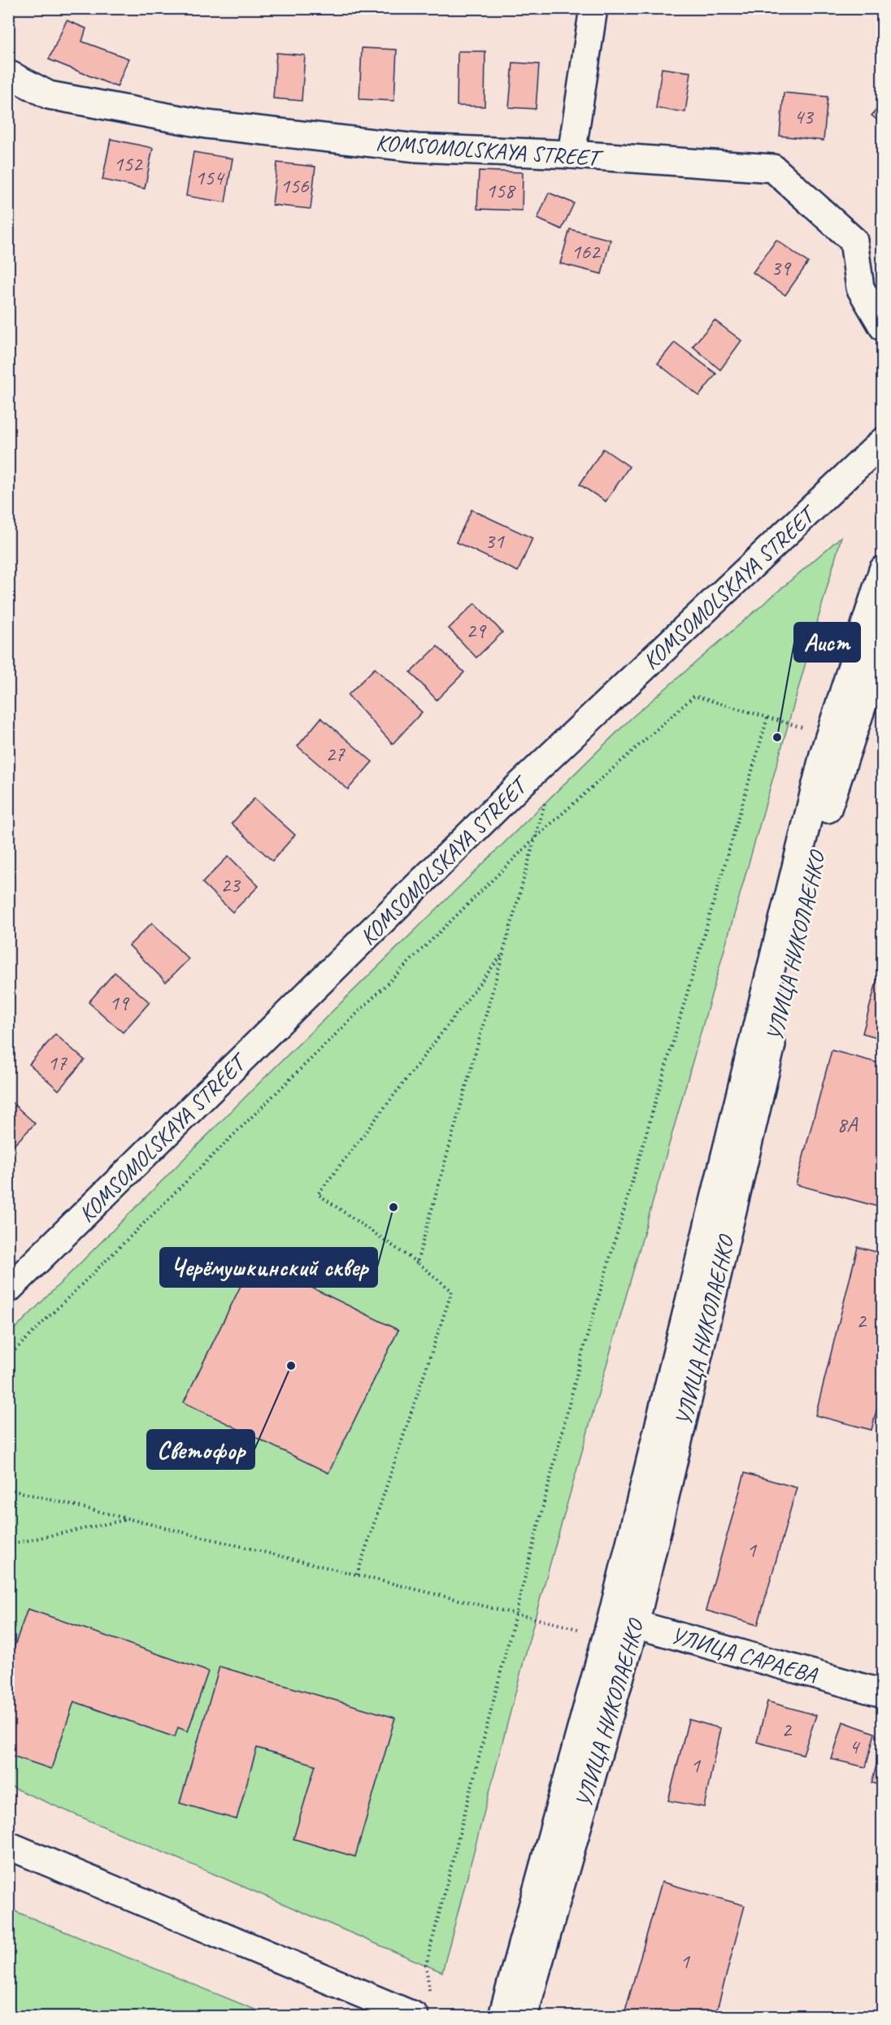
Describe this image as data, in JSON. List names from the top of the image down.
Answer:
{
  "streets": {
    "main road": ["KOMSOMOLSKAYA STREET", "УЛИЦА НИКОЛАЕНКО", "УЛИЦА САРАЕВА"]
  },
  "crossings": [
    ["УЛИЦА НИКОЛАЕНКО", "УЛИЦА САРАЕВА"]
  ],
  "places": ["Аист", "Черёмушкинский сквер", "Светофор"],
  "house_numbers": [
    "43",
    "152",
    "154",
    "156",
    "158",
    "162",
    "39",
    "31",
    "29",
    "27",
    "23",
    "19",
    "17",
    "8А",
    "2",
    "1",
    "2",
    "4",
    "1",
    "1"
  ]
}
